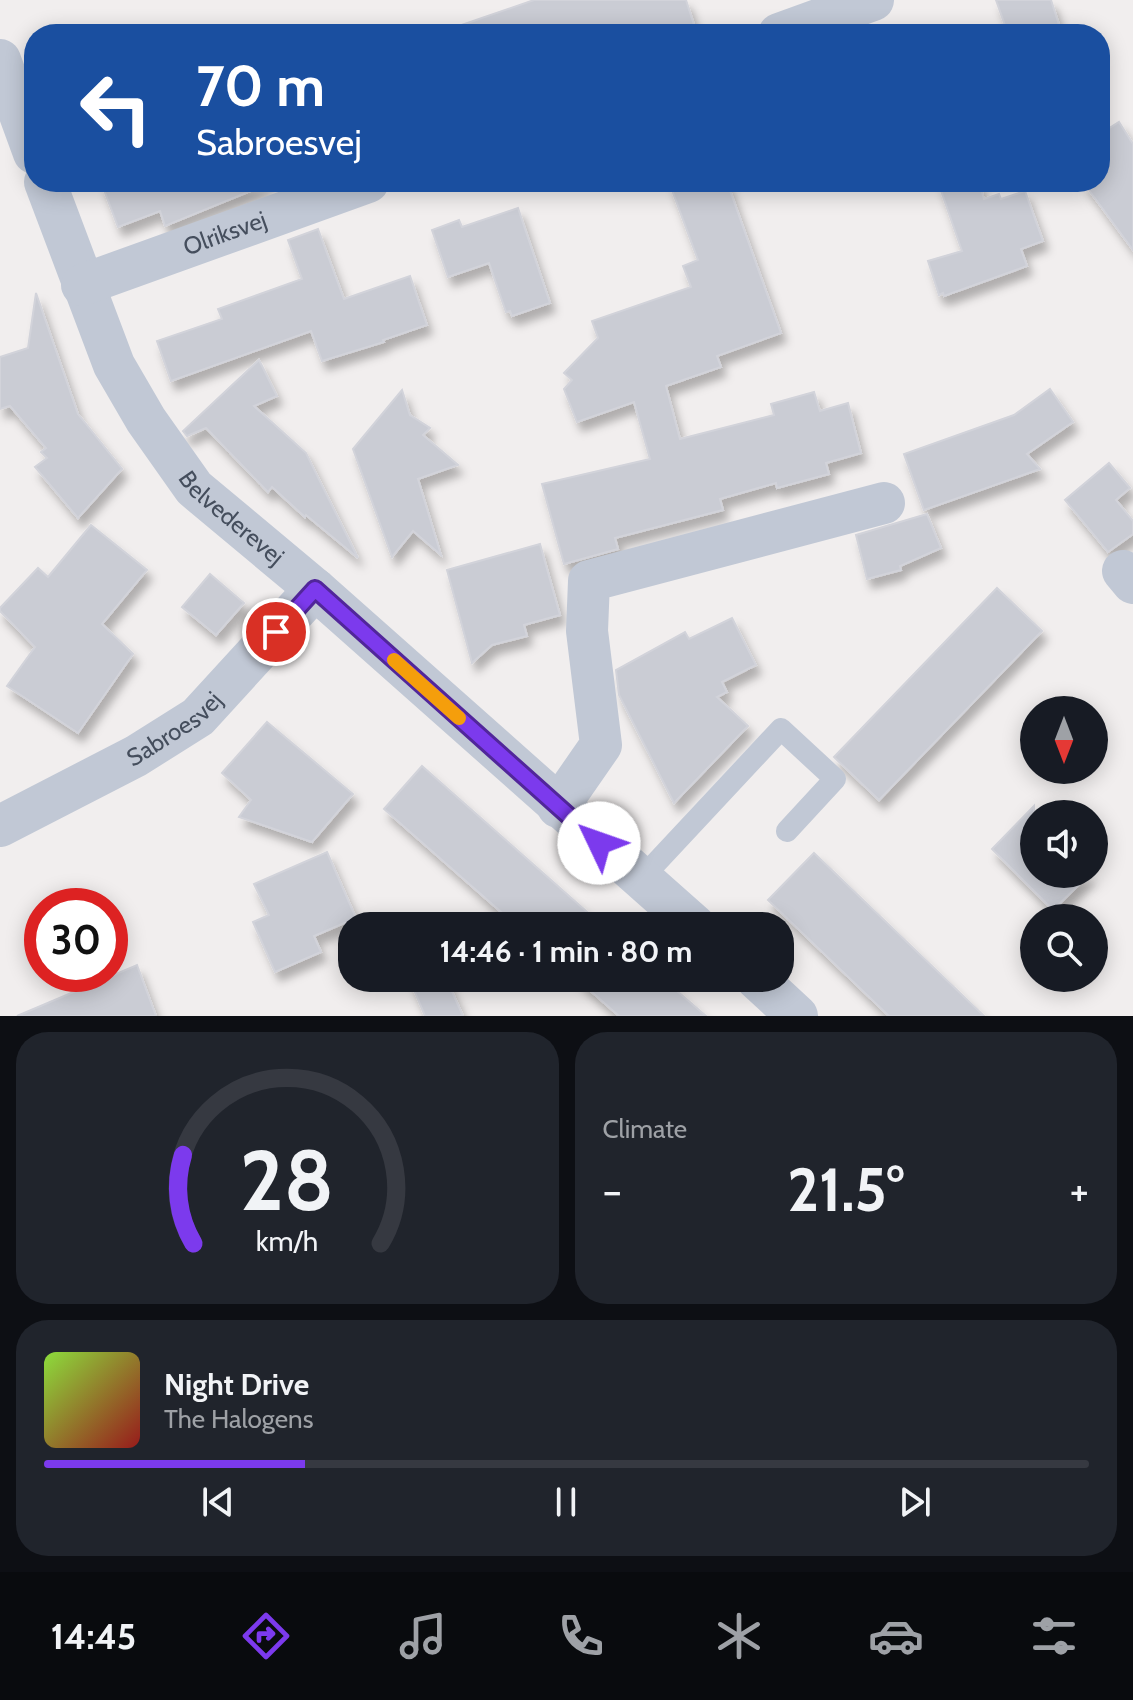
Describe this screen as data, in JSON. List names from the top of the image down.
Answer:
{
  "streets": {
    "street": ["Olriksvej", "Belvederevej", "Sabroesvej"]
  },
  "crossings": [
    ["Olriksvej", "Belvederevej"],
    ["Belvederevej", "Sabroesvej"]
  ],
  "north": "bottom",
  "page": {
    "turn": ["70 m", "Sabroesvej"],
    "limit": "30",
    "trip": "14:46 · 1 min · 80 m",
    "tile": "Climate",
    "heat": ["−", "21.5°", "+"],
    "song": ["Night Drive", "The Halogens"],
    "tabs": "14:45",
    "gauge": ["28", "km/h"]
  }
}
